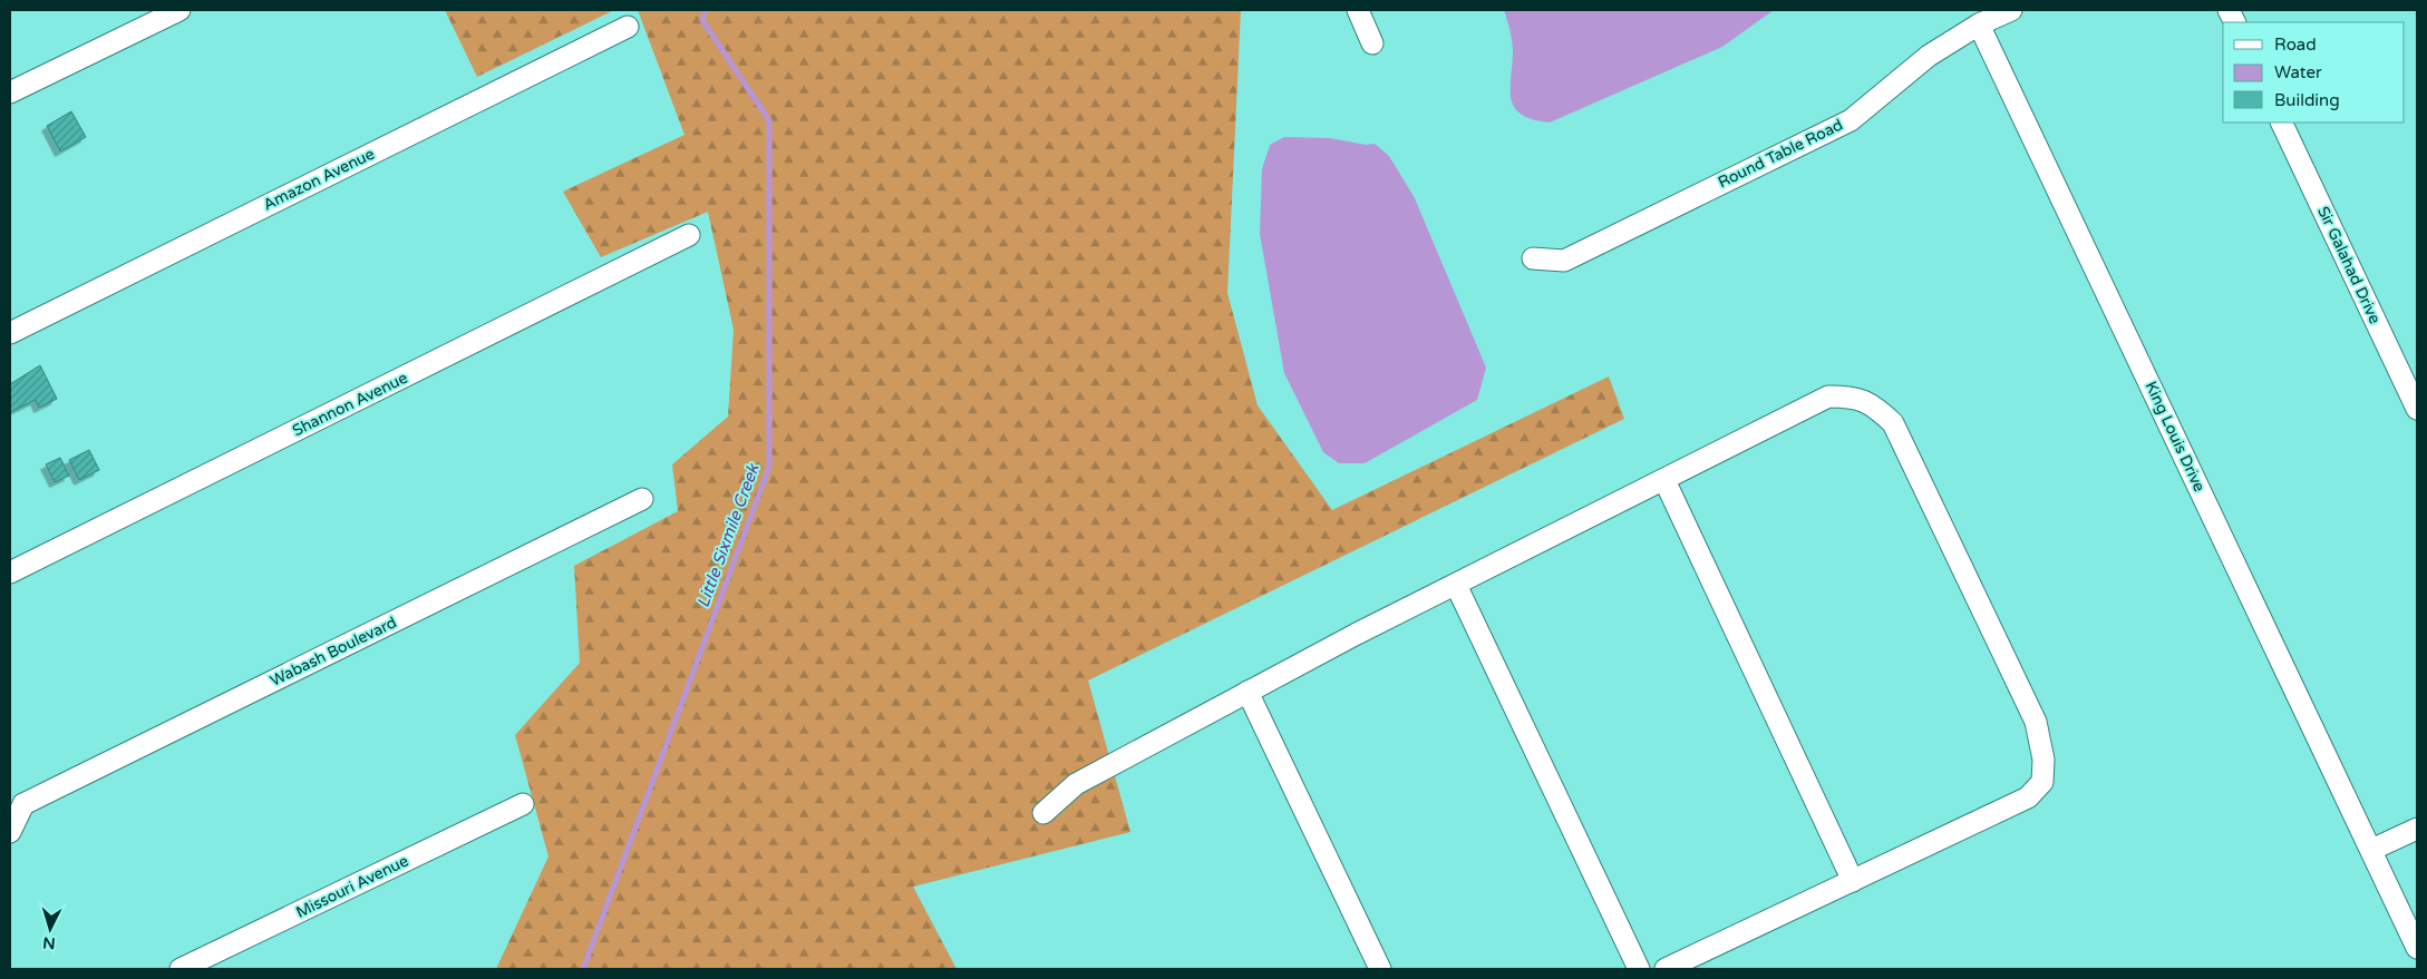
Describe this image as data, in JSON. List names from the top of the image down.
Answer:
{
  "streets": {
    "street": [
      "Round Table Road",
      "Amazon Avenue",
      "Sir Galahad Drive",
      "Shannon Avenue",
      "King Louis Drive",
      "Wabash Boulevard",
      "Missouri Avenue"
    ]
  },
  "crossings": [
    ["Round Table Road", "King Louis Drive"]
  ],
  "water": ["Little Sixmile Creek"],
  "legend": ["Road", "Water", "Building"],
  "north": "bottom"
}
